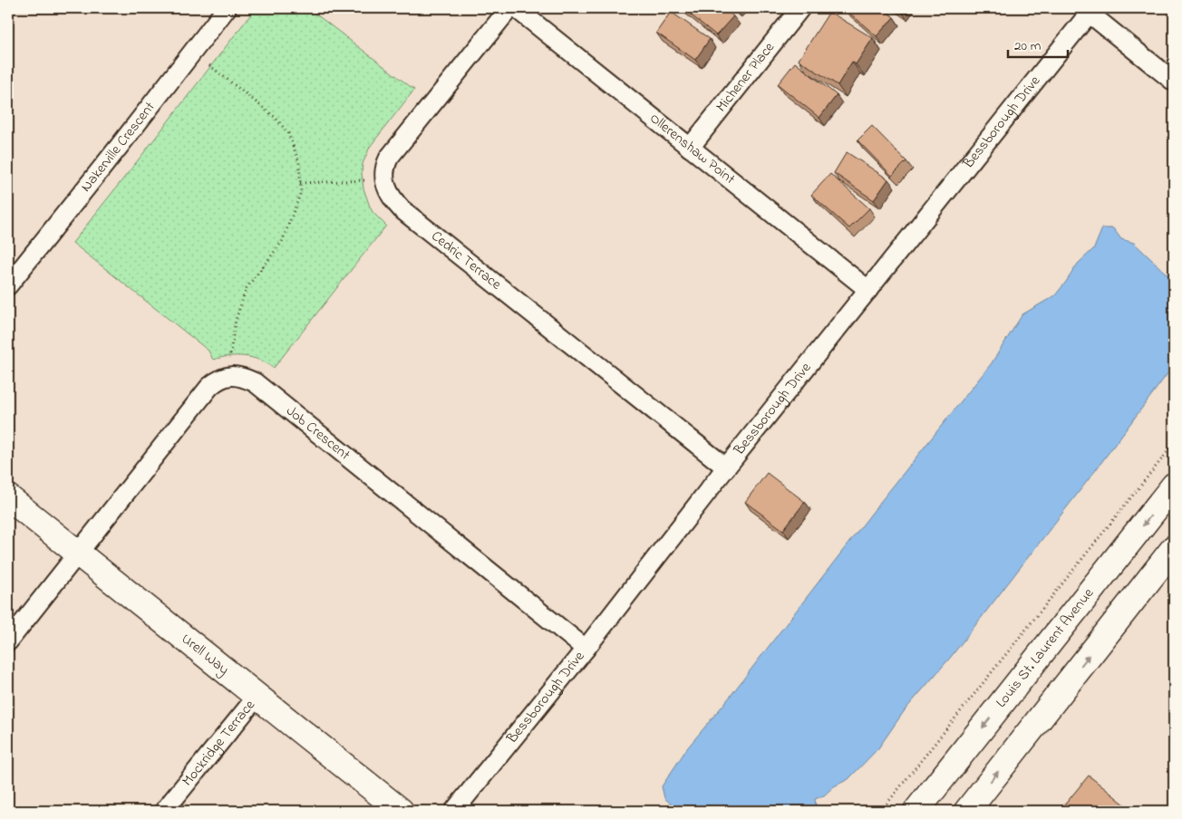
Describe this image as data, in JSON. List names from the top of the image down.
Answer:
{
  "streets": {
    "main road": ["Louis St. Laurent Avenue", "Urell Way"],
    "street": [
      "Michener Place",
      "Bessborough Drive",
      "Nakerville Crescent",
      "Ollerenshaw Point",
      "Cedric Terrace",
      "Job Crescent",
      "Mockridge Terrace"
    ]
  },
  "crossings": [
    ["Michener Place", "Ollerenshaw Point"],
    ["Bessborough Drive", "Ollerenshaw Point"],
    ["Bessborough Drive", "Cedric Terrace"],
    ["Bessborough Drive", "Job Crescent"],
    ["Job Crescent", "Urell Way"],
    ["Urell Way", "Mockridge Terrace"]
  ],
  "scale_bar": "20 m"
}
